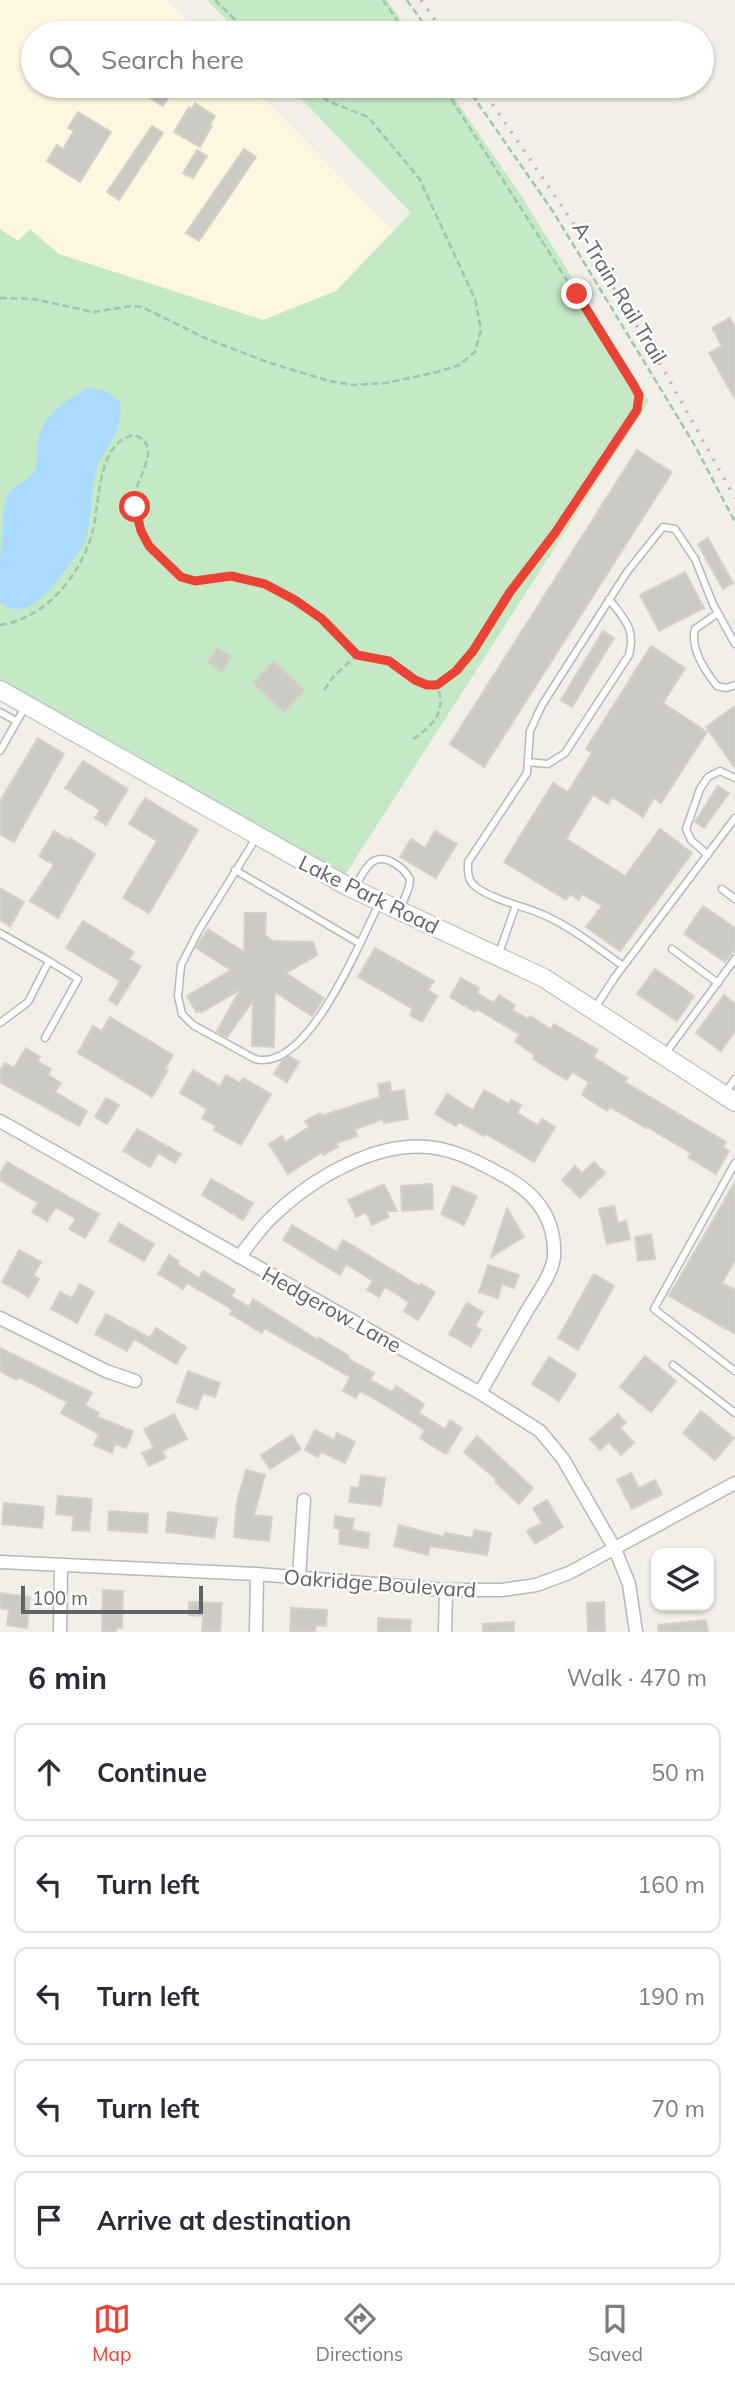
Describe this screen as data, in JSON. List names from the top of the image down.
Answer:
{
  "streets": {
    "main road": ["Lake Park Road"],
    "street": ["Hedgerow Lane", "Oakridge Boulevard"],
    "path": ["A-Train Rail Trail"]
  },
  "crossings": [
    ["Hedgerow Lane", "Oakridge Boulevard"]
  ],
  "scale_bar": "100 m",
  "page": {
    "search": "Search here",
    "scale": "100 m",
    "heading": ["6 min", "Walk · 470 m"],
    "list": [
      ["Continue", "50 m"],
      ["Turn left", "160 m"],
      ["Turn left", "190 m"],
      ["Turn left", "70 m"],
      "Arrive at destination"
    ],
    "nav": ["Map", "Directions", "Saved"]
  }
}
